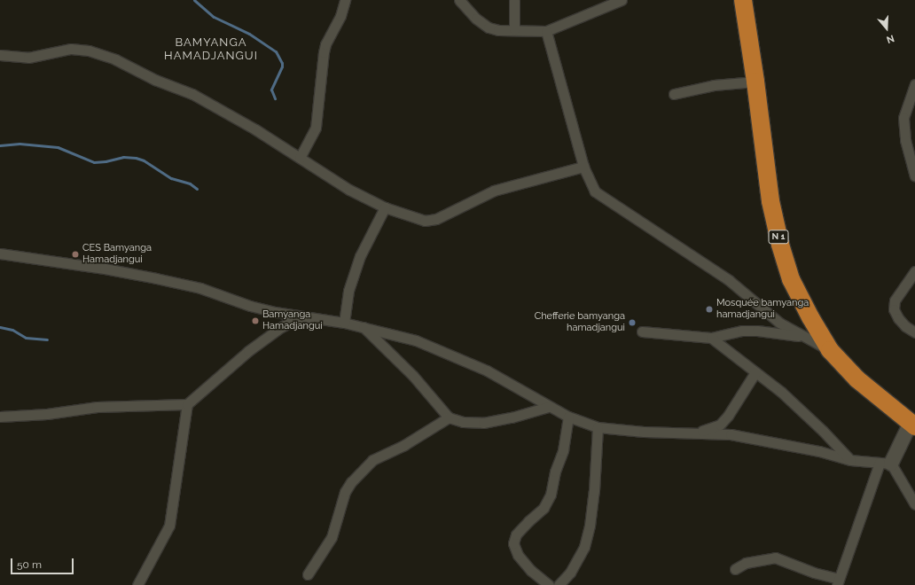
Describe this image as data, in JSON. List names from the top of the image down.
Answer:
{
  "streets": {
    "highway": ["N 1"]
  },
  "districts": ["BAMYANGA HAMADJANGUI"],
  "places": [
    "CES Bamyanga Hamadjangui",
    "Mosquée bamyanga hamadjangui",
    "Bamyanga Hamadjangui",
    "Chefferie bamyanga hamadjangui"
  ],
  "scale_bar": "50 m",
  "north": "bottom"
}
